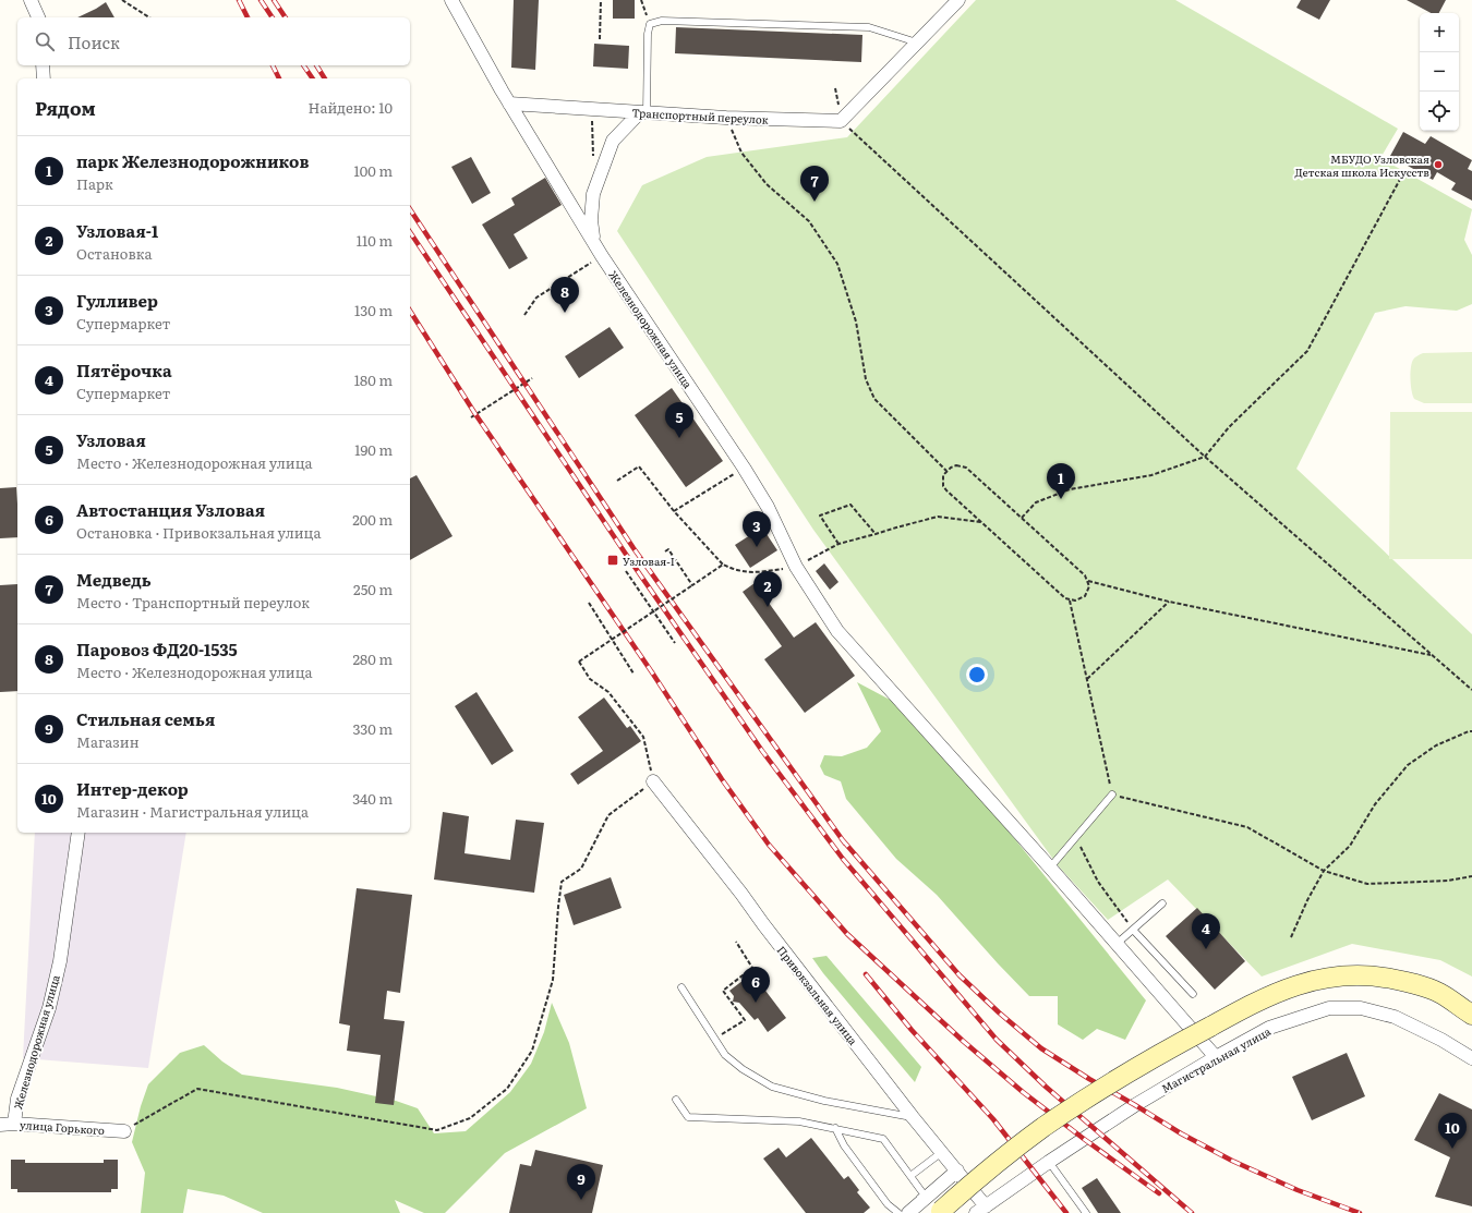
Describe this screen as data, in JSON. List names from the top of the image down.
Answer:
{
  "streets": {
    "street": [
      "Транспортный переулок",
      "Железнодорожная улица",
      "Привокзальная улица",
      "Магистральная улица",
      "улица Горького"
    ]
  },
  "crossings": [
    ["Транспортный переулок", "Железнодорожная улица"],
    ["Железнодорожная улица", "улица Горького"],
    ["Привокзальная улица", "Магистральная улица"]
  ],
  "places": {
    "other": ["МБУДО Узловская Детская школа Искусств"],
    "transit": ["Узловая-I"]
  },
  "page": {
    "map_buttons": ["+", "−"],
    "search": "Поиск",
    "heading": ["Рядом", "Найдено: 10"],
    "list": [
      {
        "mark": "1",
        "name": "парк Железнодорожников",
        "note": "Парк",
        "value": "100 m"
      },
      {
        "mark": "2",
        "name": "Узловая-1",
        "note": "Остановка",
        "value": "110 m"
      },
      {
        "mark": "3",
        "name": "Гулливер",
        "note": "Супермаркет",
        "value": "130 m"
      },
      {
        "mark": "4",
        "name": "Пятёрочка",
        "note": "Супермаркет",
        "value": "180 m"
      },
      {
        "mark": "5",
        "name": "Узловая",
        "note": "Место · Железнодорожная улица",
        "value": "190 m"
      },
      {
        "mark": "6",
        "name": "Автостанция Узловая",
        "note": "Остановка · Привокзальная улица",
        "value": "200 m"
      },
      {
        "mark": "7",
        "name": "Медведь",
        "note": "Место · Транспортный переулок",
        "value": "250 m"
      },
      {
        "mark": "8",
        "name": "Паровоз ФД20-1535",
        "note": "Место · Железнодорожная улица",
        "value": "280 m"
      },
      {
        "mark": "9",
        "name": "Стильная семья",
        "note": "Магазин",
        "value": "330 m"
      },
      {
        "mark": "10",
        "name": "Интер-декор",
        "note": "Магазин · Магистральная улица",
        "value": "340 m"
      }
    ],
    "pins": [
      "7",
      "8",
      "5",
      "1",
      "3",
      "2",
      "4",
      "6",
      "10",
      "9"
    ]
  }
}
